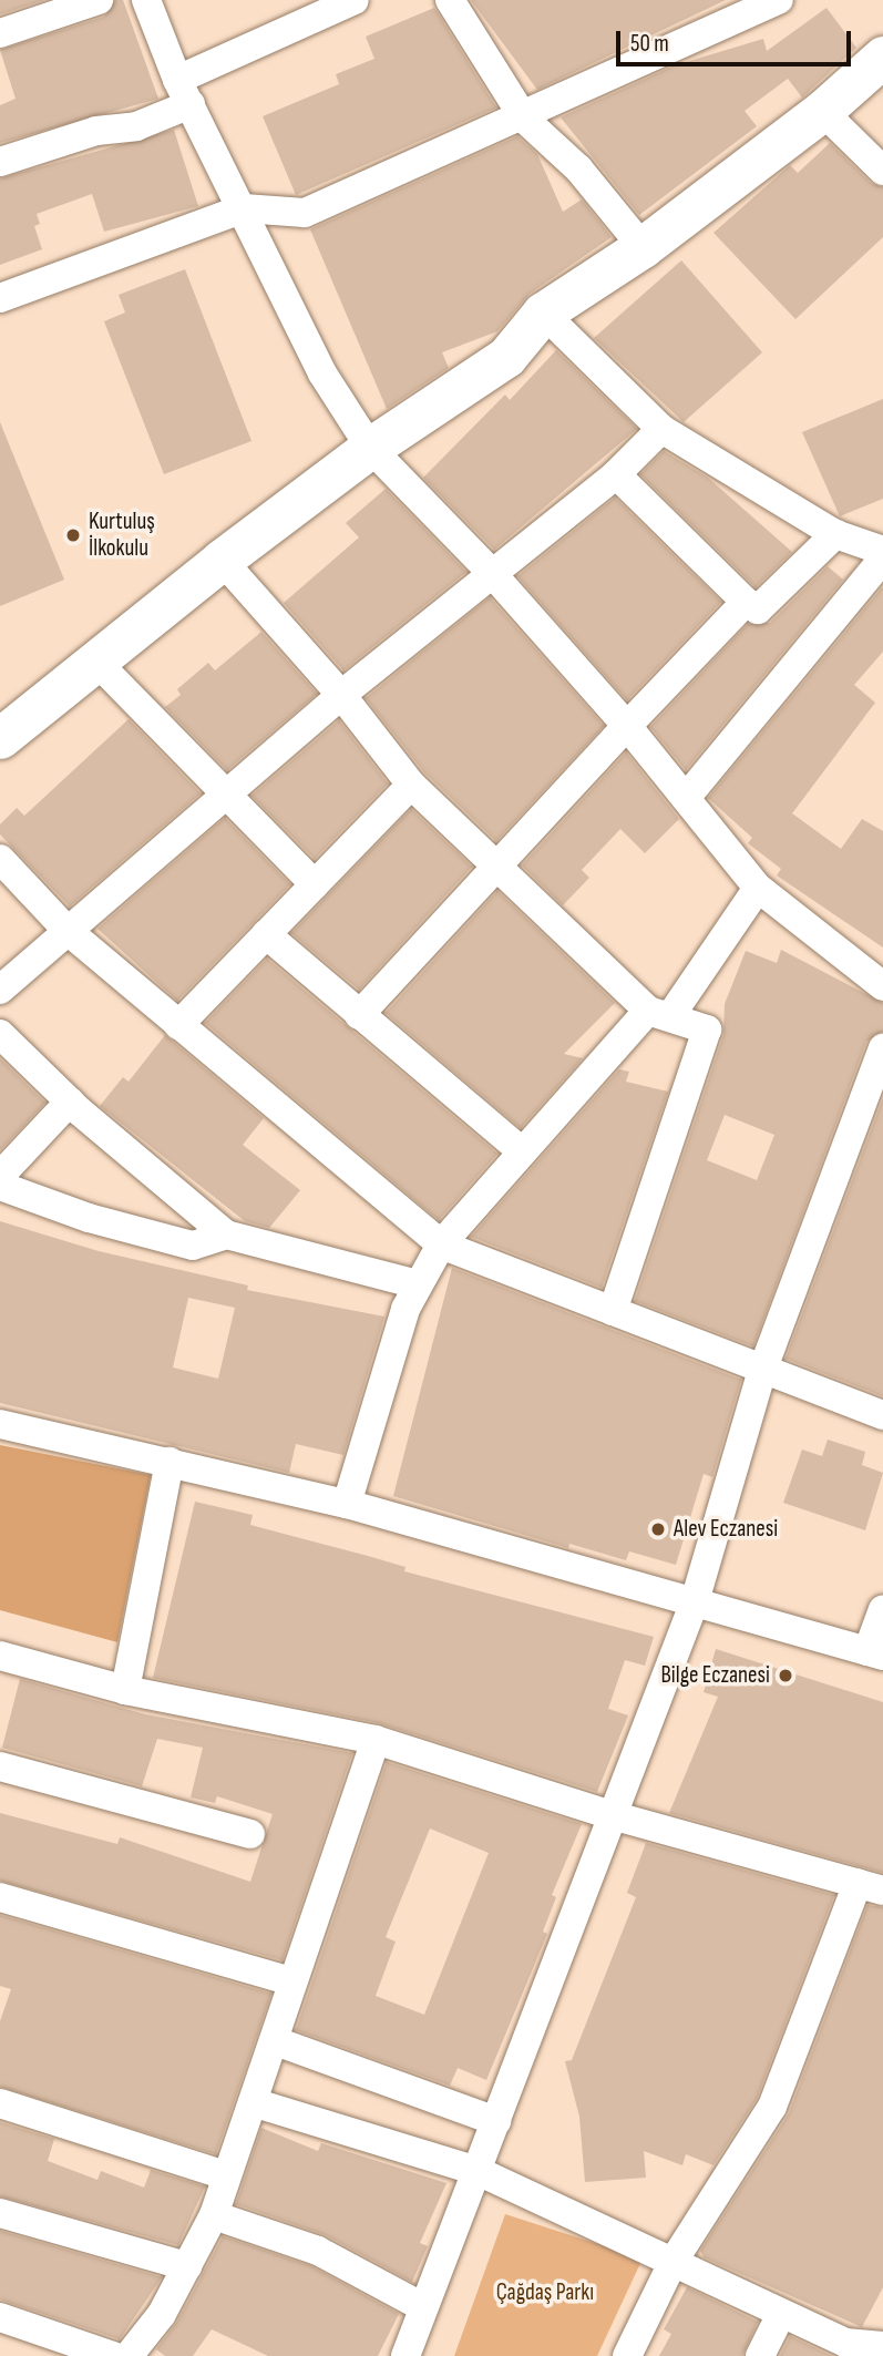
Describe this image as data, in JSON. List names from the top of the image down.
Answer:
{
  "parks": ["Çağdaş Parkı"],
  "places": ["Kurtuluş İlkokulu", "Alev Eczanesi", "Bilge Eczanesi"],
  "scale_bar": "50 m"
}
